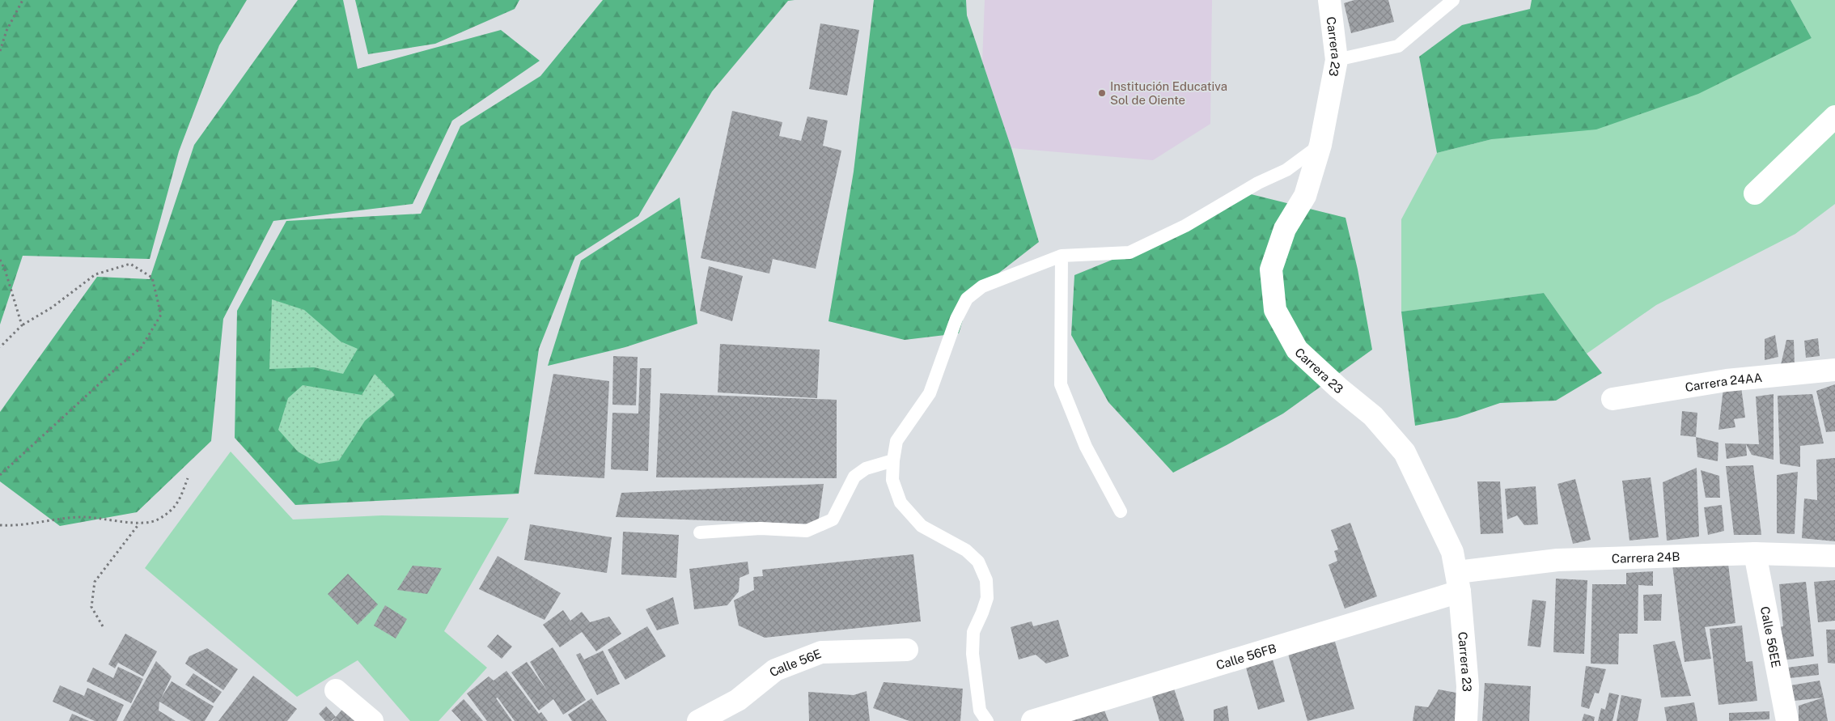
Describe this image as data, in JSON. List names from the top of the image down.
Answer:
{
  "streets": {
    "street": [
      "Carrera 23",
      "Carrera 24AA",
      "Carrera 24B",
      "Calle 56EE",
      "Calle 56FB",
      "Calle 56E"
    ]
  },
  "crossings": [
    ["Carrera 23", "Carrera 24B"],
    ["Carrera 23", "Calle 56FB"],
    ["Carrera 24B", "Calle 56EE"],
    ["Carrera 24B", "Calle 56FB"]
  ],
  "places": ["Institución Educativa Sol de Oiente"]
}
